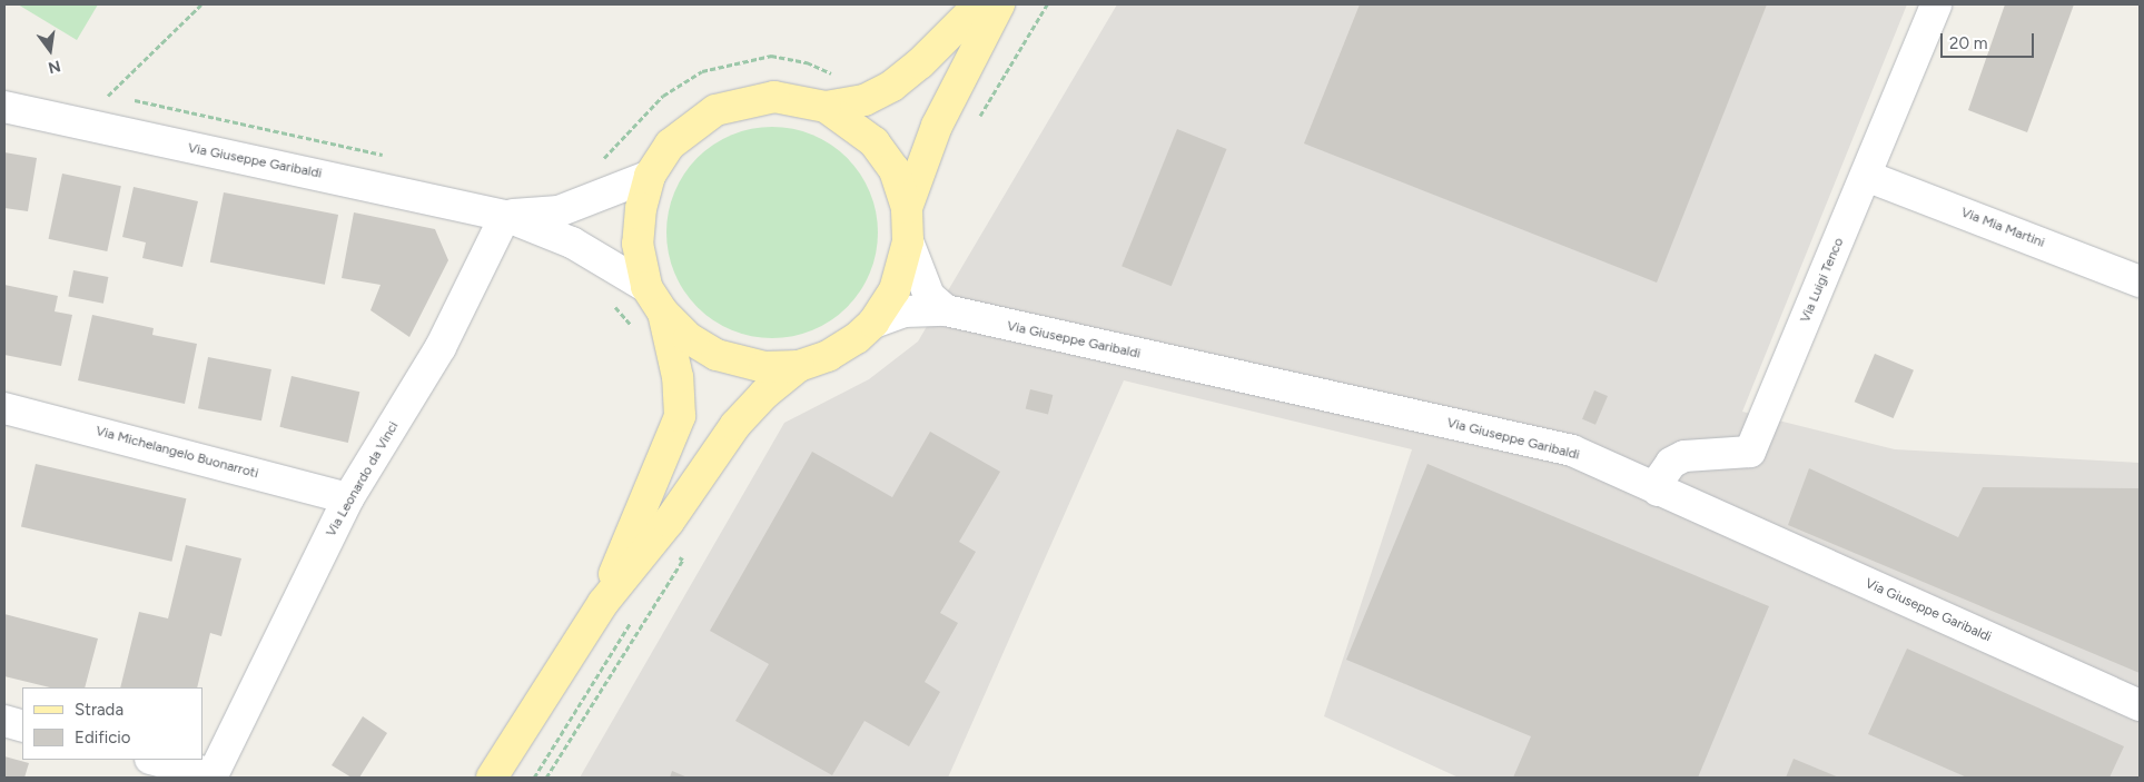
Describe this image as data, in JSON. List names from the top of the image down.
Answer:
{
  "streets": {
    "street": [
      "Via Giuseppe Garibaldi",
      "Via Mia Martini",
      "Via Luigi Tenco",
      "Via Michelangelo Buonarroti",
      "Via Leonardo da Vinci"
    ]
  },
  "crossings": [
    ["Via Giuseppe Garibaldi", "Via Luigi Tenco"],
    ["Via Giuseppe Garibaldi", "Via Leonardo da Vinci"],
    ["Via Mia Martini", "Via Luigi Tenco"],
    ["Via Michelangelo Buonarroti", "Via Leonardo da Vinci"]
  ],
  "legend": ["Strada", "Edificio"],
  "scale_bar": "20 m",
  "north": "bottom"
}
